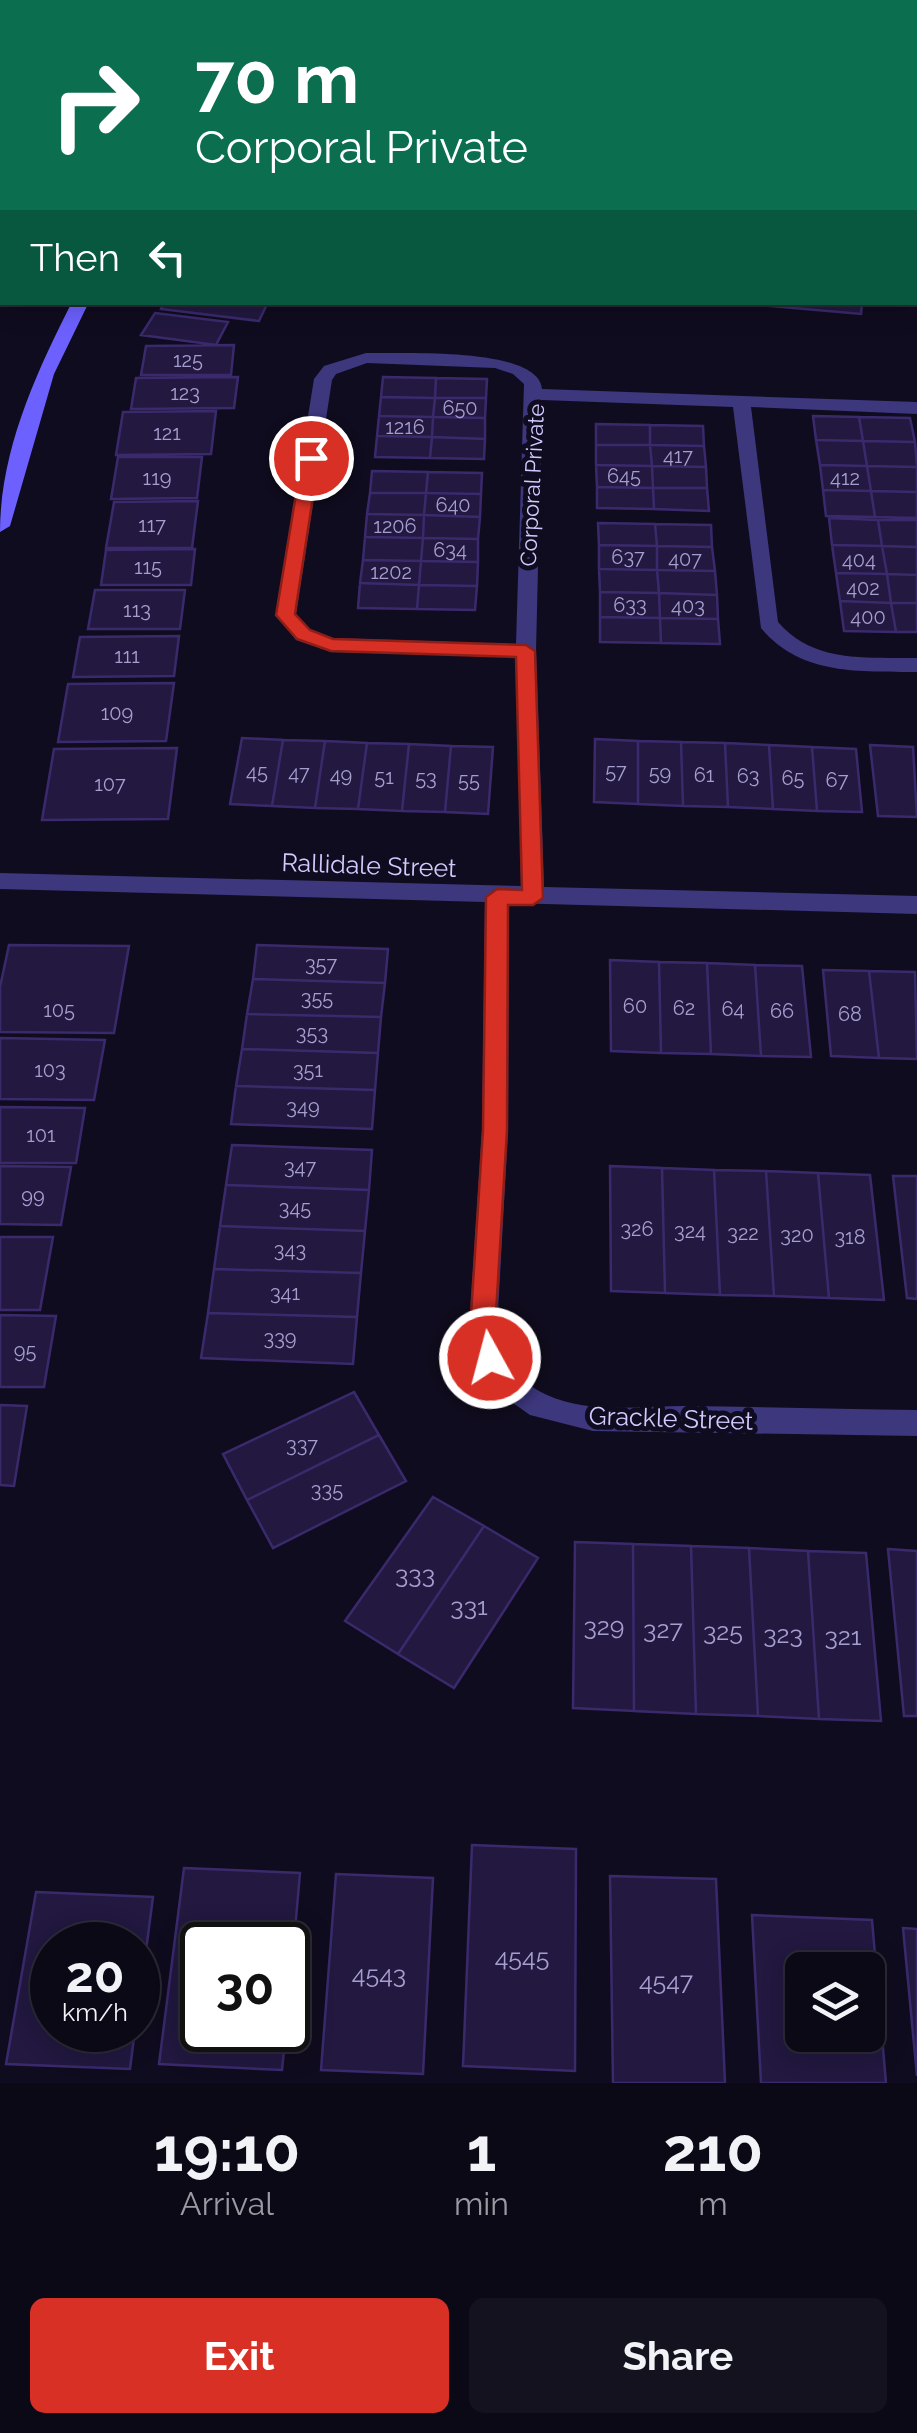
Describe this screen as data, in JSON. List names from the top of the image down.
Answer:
{
  "streets": {
    "street": ["Corporal Private", "Rallidale Street", "Grackle Street"]
  },
  "crossings": [
    ["Corporal Private", "Rallidale Street"],
    ["Rallidale Street", "Grackle Street"]
  ],
  "house_numbers": [
    "125",
    "123",
    "650",
    "1216",
    "121",
    "417",
    "645",
    "119",
    "412",
    "640",
    "117",
    "1206",
    "634",
    "637",
    "407",
    "404",
    "115",
    "1202",
    "402",
    "633",
    "403",
    "113",
    "400",
    "111",
    "109",
    "57",
    "45",
    "47",
    "59",
    "49",
    "61",
    "63",
    "51",
    "53",
    "65",
    "55",
    "67",
    "107",
    "357",
    "355",
    "60",
    "62",
    "64",
    "105",
    "66",
    "68",
    "353",
    "103",
    "351",
    "349",
    "101",
    "347",
    "99",
    "345",
    "326",
    "324",
    "322",
    "320",
    "318",
    "343",
    "341",
    "339",
    "95",
    "337",
    "335",
    "333",
    "331",
    "329",
    "327",
    "325",
    "323",
    "321",
    "4545",
    "4543",
    "4547"
  ],
  "page": {
    "turn": ["70 m", "Corporal Private"],
    "then": "Then",
    "speed": "20 km/h",
    "limit": "30",
    "eta": [
      "19:10",
      "Arrival",
      "1",
      "min",
      "210",
      "m"
    ],
    "buttons": ["Exit", "Share"]
  }
}
